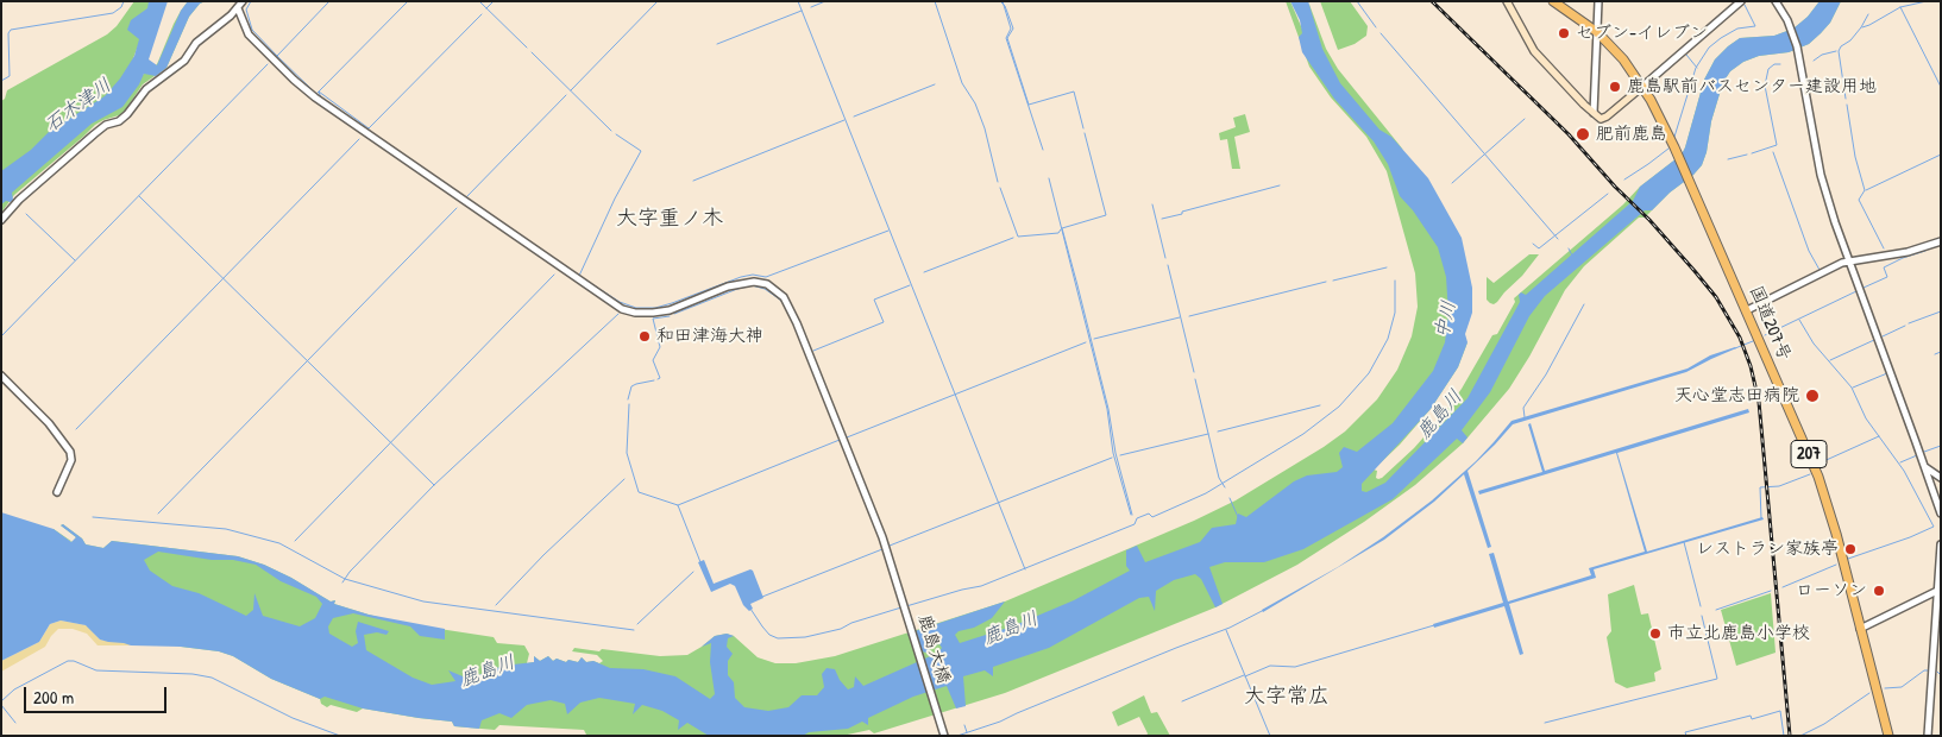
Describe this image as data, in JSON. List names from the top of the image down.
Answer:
{
  "streets": {
    "highway": ["国道207号", "207"],
    "street": ["鹿島大橋"]
  },
  "districts": ["大字重ノ木", "大字常広"],
  "water": ["石木津川", "中川", "鹿島川"],
  "places": [
    "セブン-イレブン",
    "鹿島駅前バスセンター建設用地",
    "肥前鹿島",
    "和田津海大神",
    "天心堂志田病院",
    "レストラン家族亭",
    "ローソン",
    "市立北鹿島小学校"
  ],
  "scale_bar": "200 m"
}
